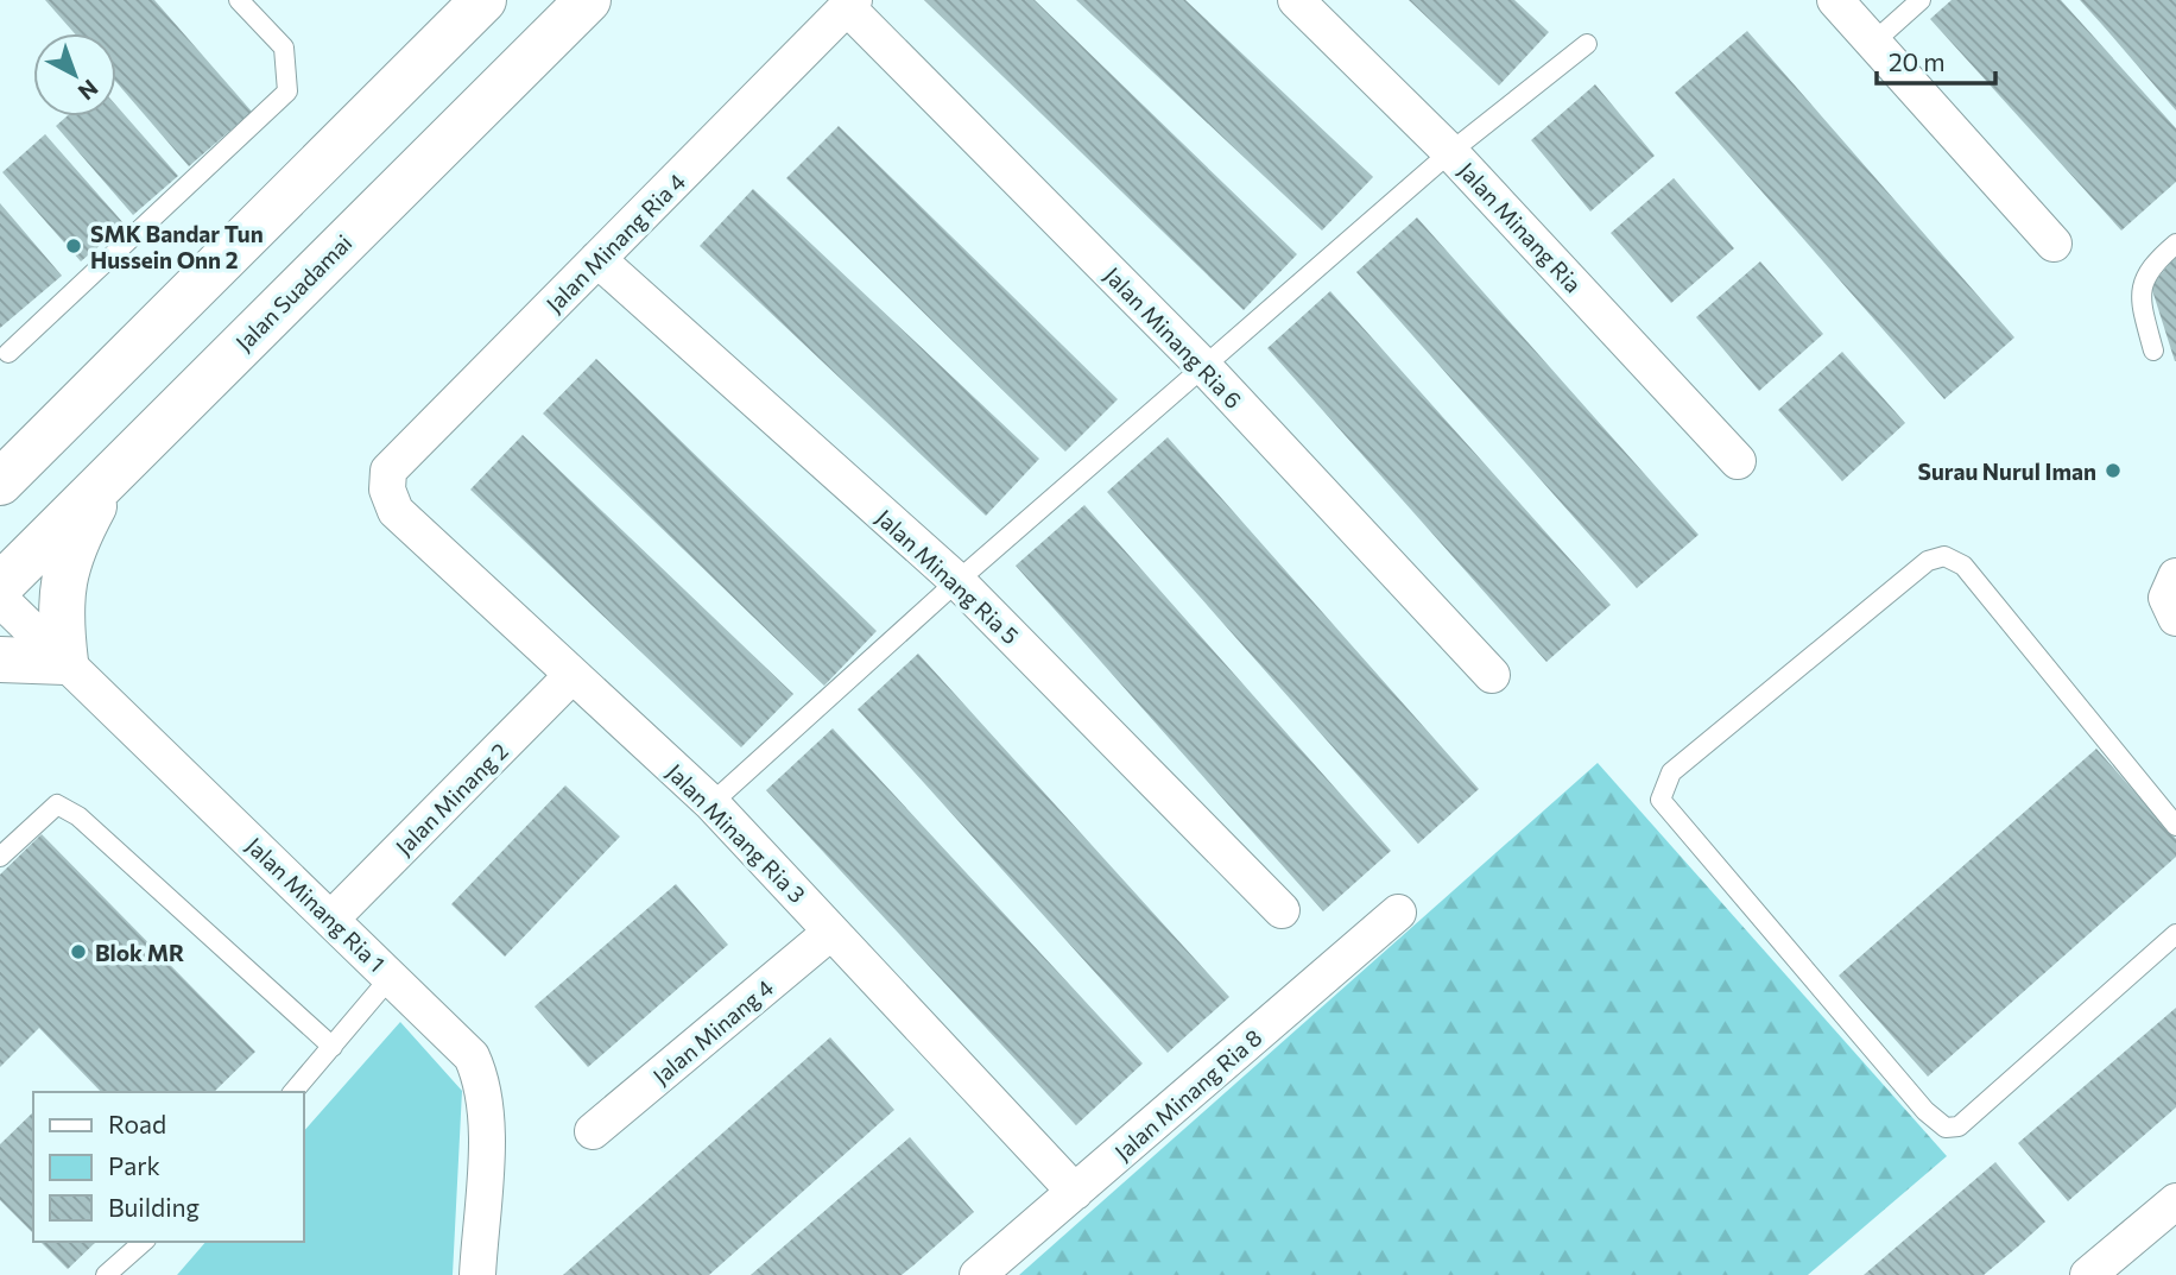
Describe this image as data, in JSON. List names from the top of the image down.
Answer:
{
  "streets": {
    "main road": ["Jalan Suadamai"],
    "street": [
      "Jalan Minang Ria",
      "Jalan Minang Ria 4",
      "Jalan Minang Ria 6",
      "Jalan Minang Ria 5",
      "Jalan Minang 2",
      "Jalan Minang Ria 3",
      "Jalan Minang Ria 1",
      "Jalan Minang 4",
      "Jalan Minang Ria 8"
    ]
  },
  "crossings": [
    ["Jalan Minang Ria 4", "Jalan Minang Ria 6"],
    ["Jalan Minang Ria 4", "Jalan Minang Ria 5"],
    ["Jalan Minang Ria 4", "Jalan Minang Ria 3"],
    ["Jalan Minang 2", "Jalan Minang Ria 3"],
    ["Jalan Minang 2", "Jalan Minang Ria 1"],
    ["Jalan Minang Ria 3", "Jalan Minang 4"],
    ["Jalan Minang Ria 3", "Jalan Minang Ria 8"]
  ],
  "places": ["SMK Bandar Tun Hussein Onn 2", "Surau Nurul Iman", "Blok MR"],
  "legend": ["Road", "Park", "Building"],
  "scale_bar": "20 m",
  "north": "bottom right"
}
